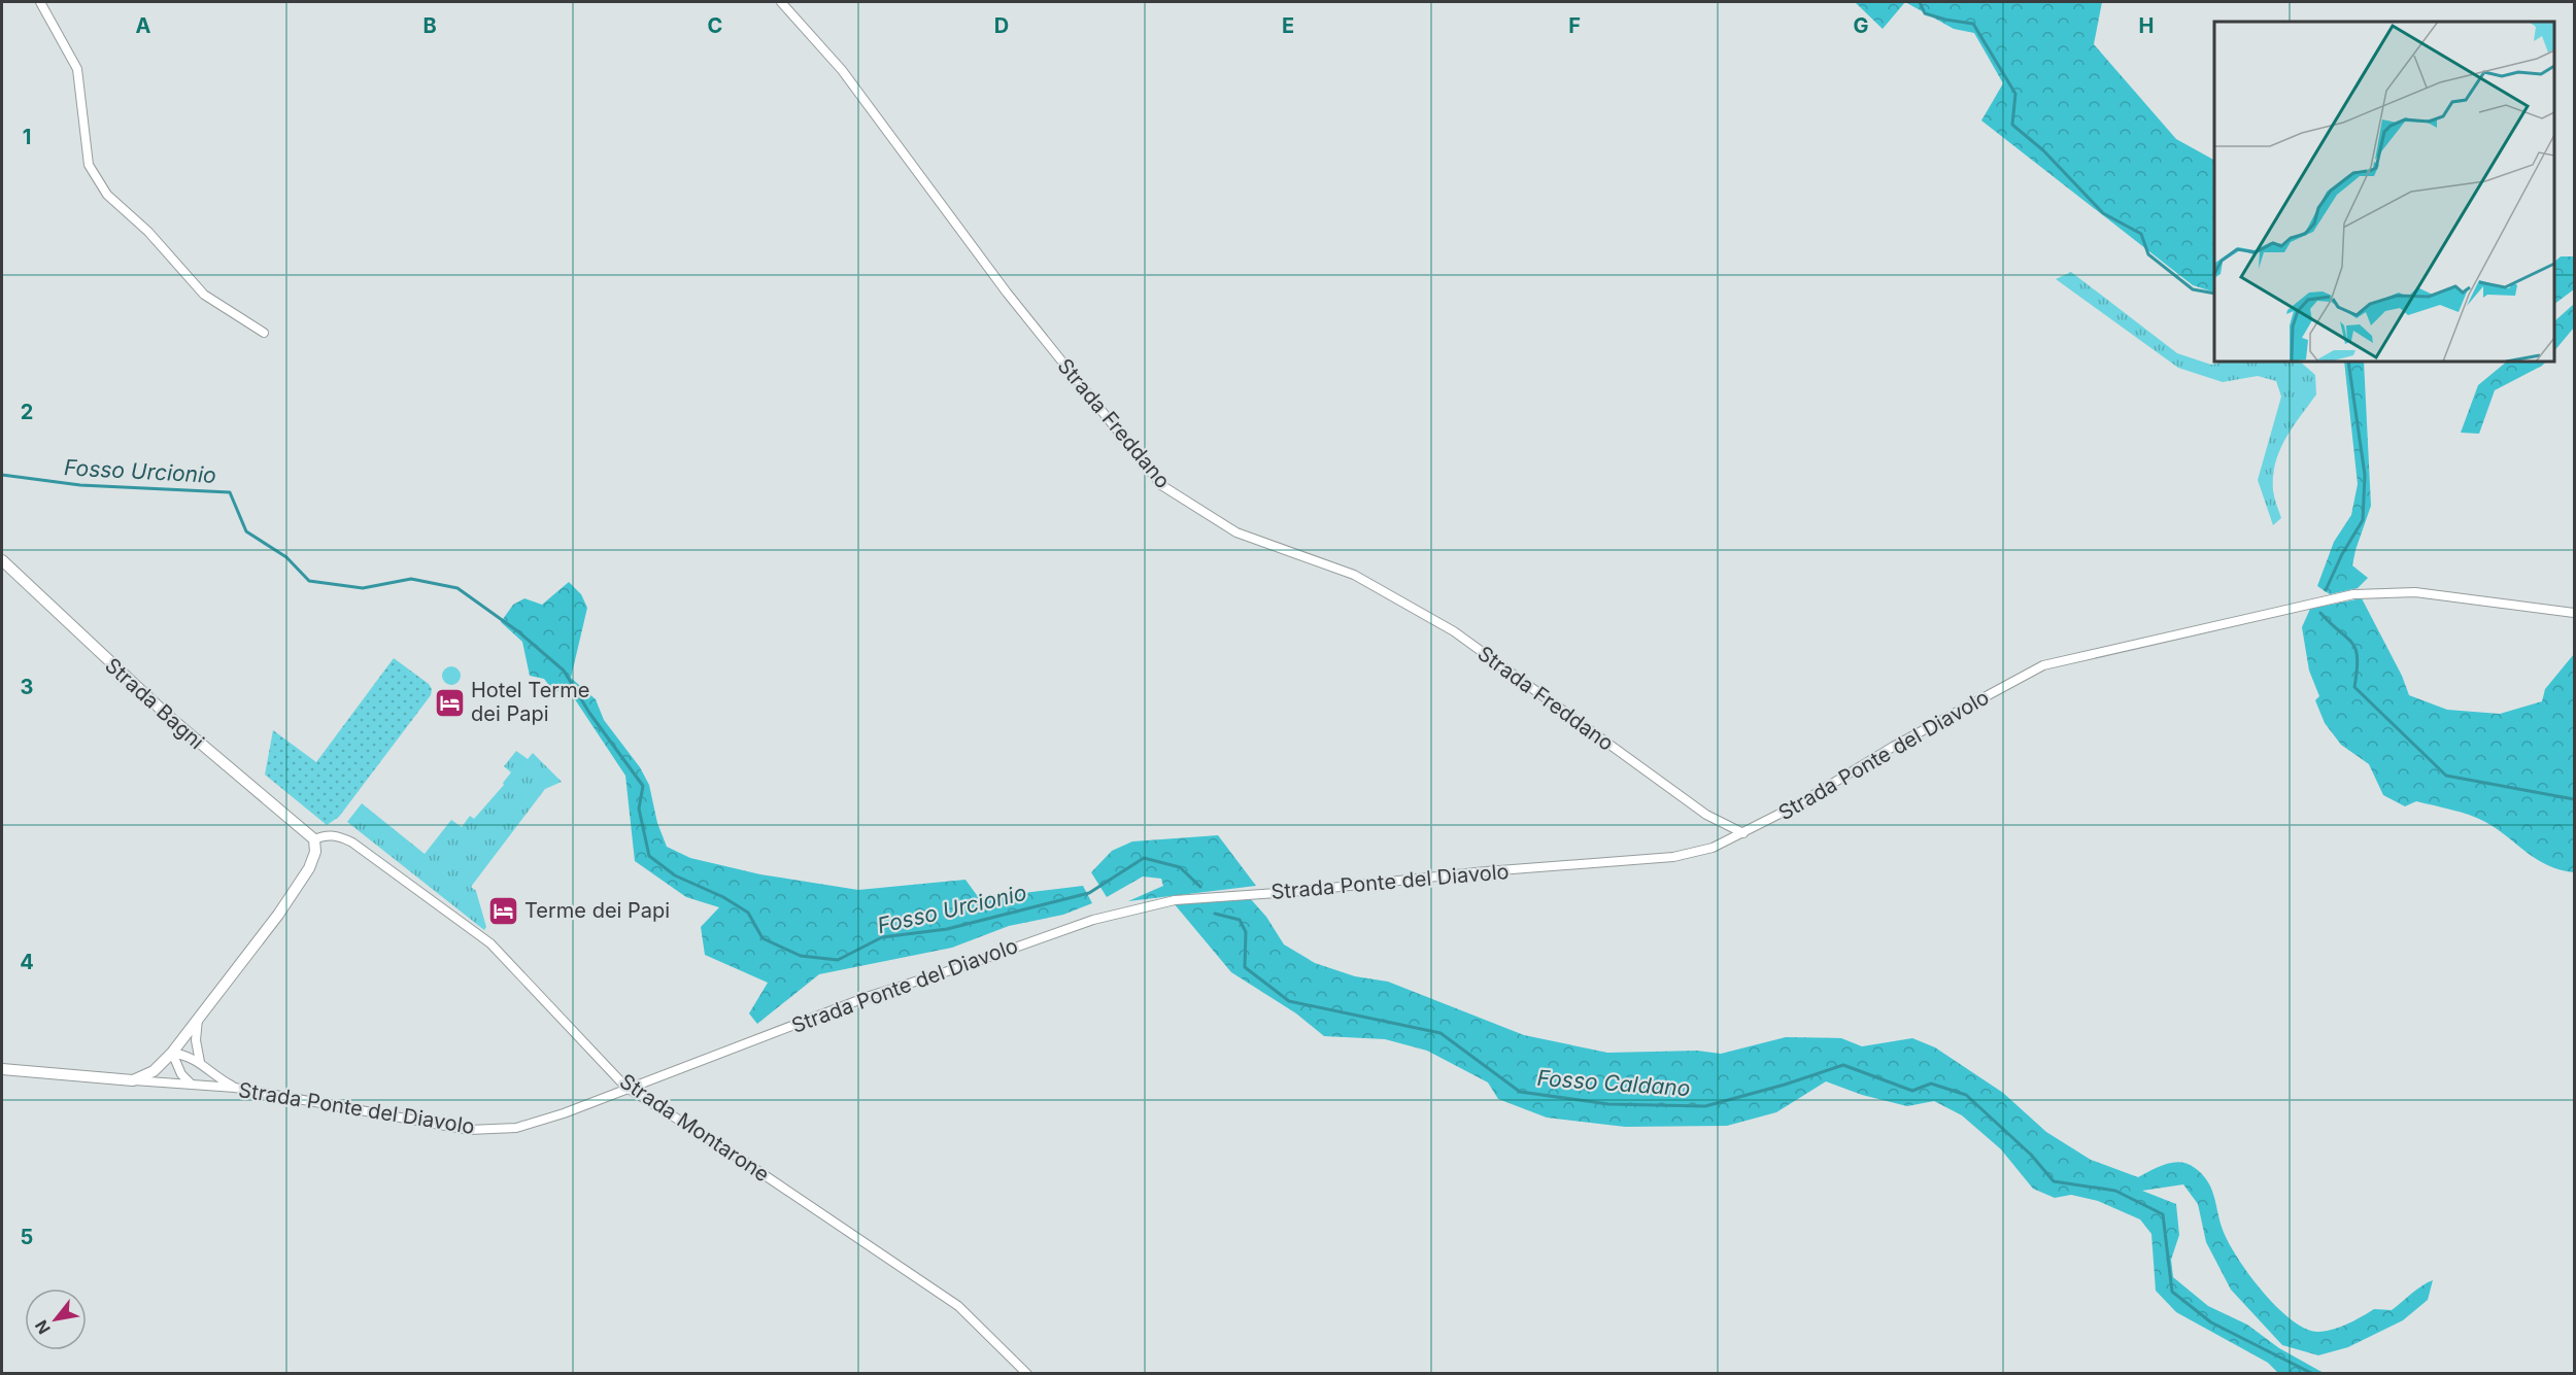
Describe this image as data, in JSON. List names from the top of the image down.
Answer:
{
  "streets": {
    "street": [
      "Strada Freddano",
      "Strada Bagni",
      "Strada Ponte del Diavolo",
      "Strada Montarone"
    ]
  },
  "crossings": [
    ["Strada Freddano", "Strada Ponte del Diavolo"],
    ["Strada Bagni", "Strada Montarone"],
    ["Strada Ponte del Diavolo", "Strada Montarone"]
  ],
  "water": ["Fosso Urcionio", "Fosso Caldano"],
  "places": {
    "hotel": ["Hotel Terme dei Papi", "Terme dei Papi"]
  },
  "north": "bottom left",
  "grid": {
    "columns": [
      "A",
      "B",
      "C",
      "D",
      "E",
      "F",
      "G",
      "H"
    ],
    "rows": [
      "1",
      "2",
      "3",
      "4",
      "5"
    ]
  }
}
